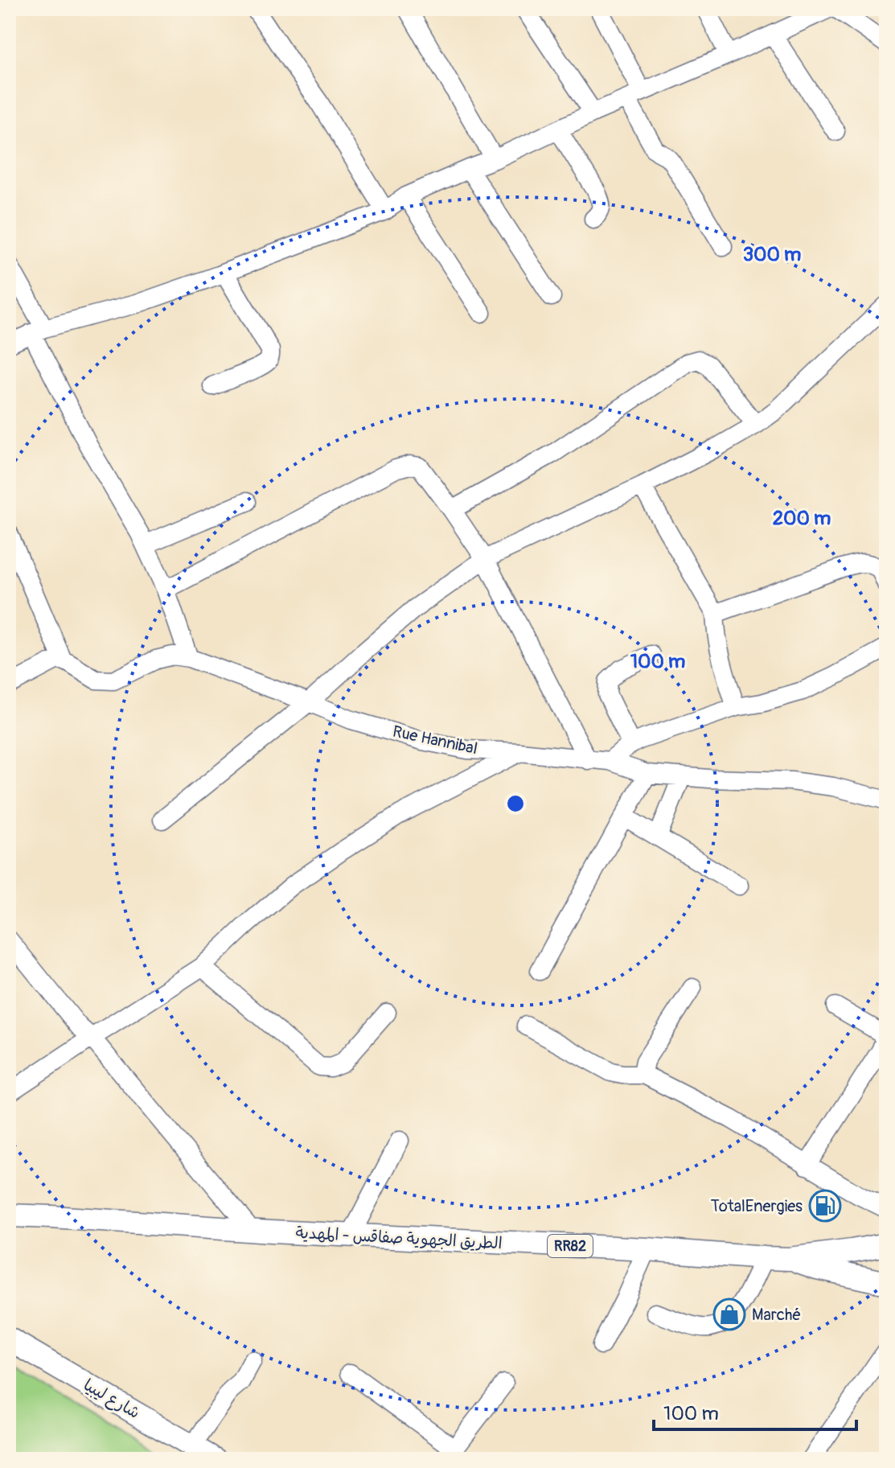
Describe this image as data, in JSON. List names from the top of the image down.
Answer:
{
  "streets": {
    "main road": ["الطريق الجهوية صفاقس - المهدية", "RR82", "شارع ليبيا"],
    "street": ["Rue Hannibal"]
  },
  "crossings": [
    ["الطريق الجهوية صفاقس - المهدية", "RR82"]
  ],
  "places": {
    "fuel station": ["TotalEnergies"],
    "shop": ["Marché"]
  },
  "scale_bar": "100 m",
  "rings": ["300 m", "200 m", "100 m"]
}
